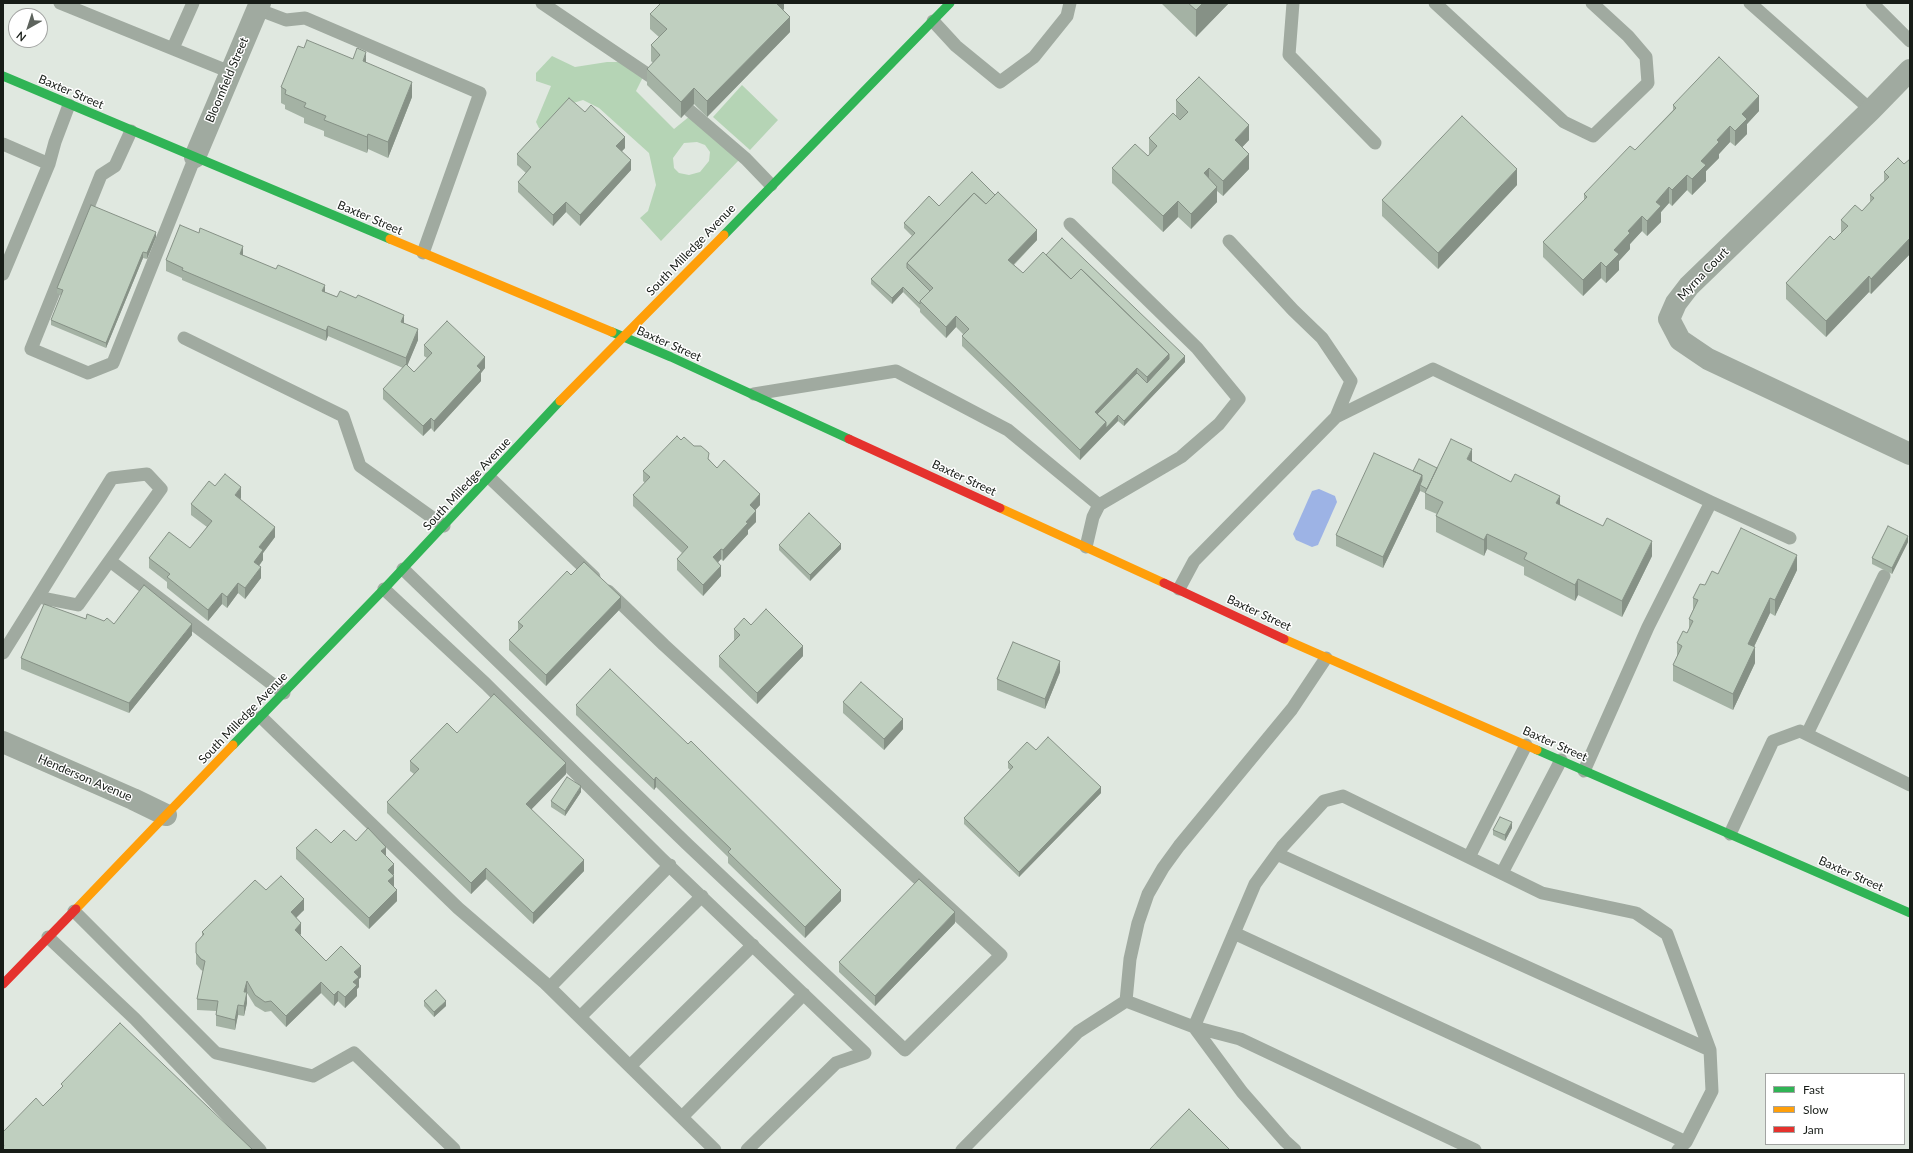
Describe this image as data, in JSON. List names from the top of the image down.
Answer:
{
  "streets": {
    "main road": ["Baxter Street", "South Milledge Avenue"],
    "street": ["Bloomfield Street", "Myrna Court", "Henderson Avenue"]
  },
  "crossings": [
    ["Bloomfield Street", "Baxter Street"],
    ["Baxter Street", "South Milledge Avenue"],
    ["South Milledge Avenue", "Henderson Avenue"]
  ],
  "legend": ["Fast", "Slow", "Jam"],
  "north": "bottom left"
}
